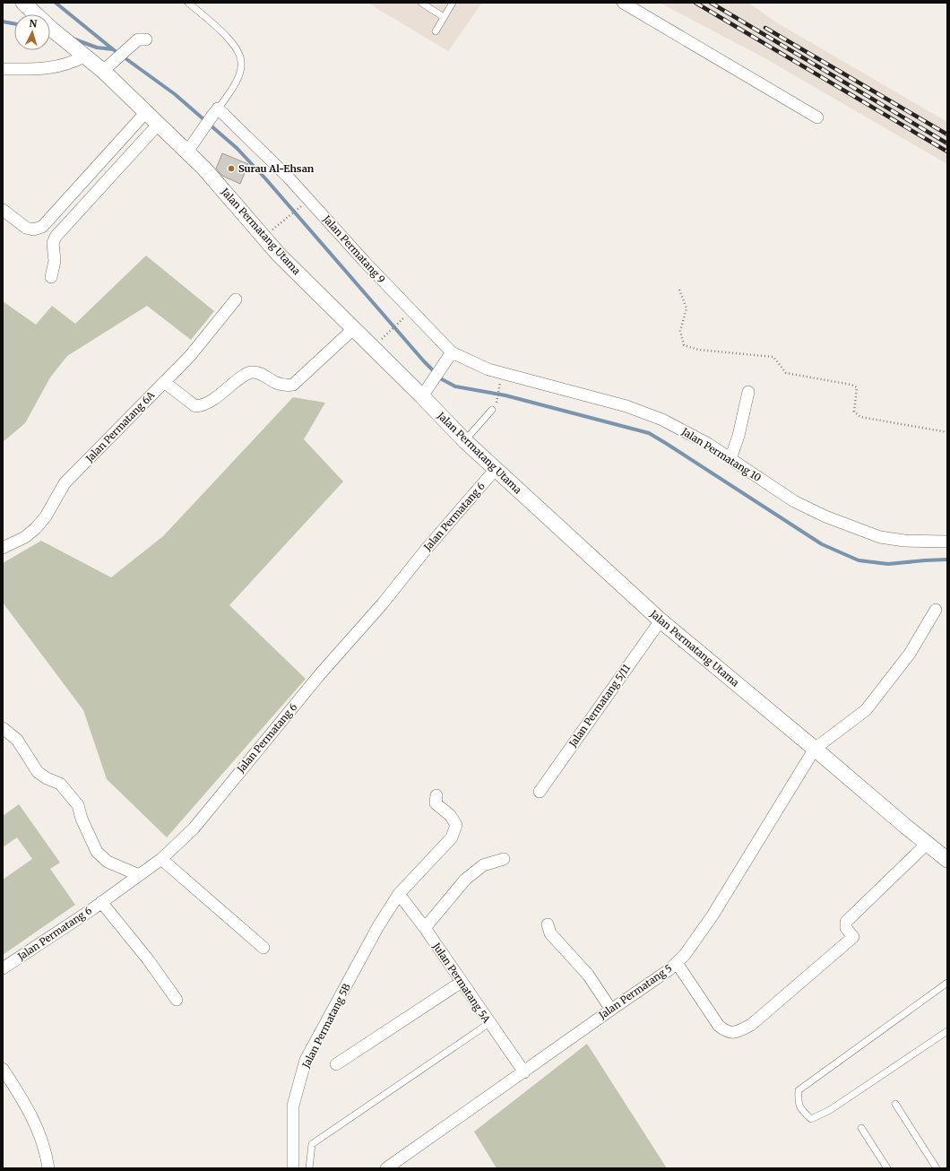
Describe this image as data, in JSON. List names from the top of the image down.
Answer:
{
  "streets": {
    "street": [
      "Jalan Permatang Utama",
      "Jalan Permatang 9",
      "Jalan Permatang 6A",
      "Jalan Permatang 10",
      "Jalan Permatang 6",
      "Jalan Permatang 5/11",
      "Julan Permatang 5A",
      "Jalan Permatang 5",
      "Jalan Permatang 5B"
    ]
  },
  "crossings": [
    ["Jalan Permatang Utama", "Jalan Permatang 6"],
    ["Jalan Permatang Utama", "Jalan Permatang 5/11"],
    ["Jalan Permatang Utama", "Jalan Permatang 5"],
    ["Jalan Permatang 9", "Jalan Permatang 10"],
    ["Julan Permatang 5A", "Jalan Permatang 5"],
    ["Julan Permatang 5A", "Jalan Permatang 5B"]
  ],
  "places": ["Surau Al-Ehsan"],
  "north": "top"
}
